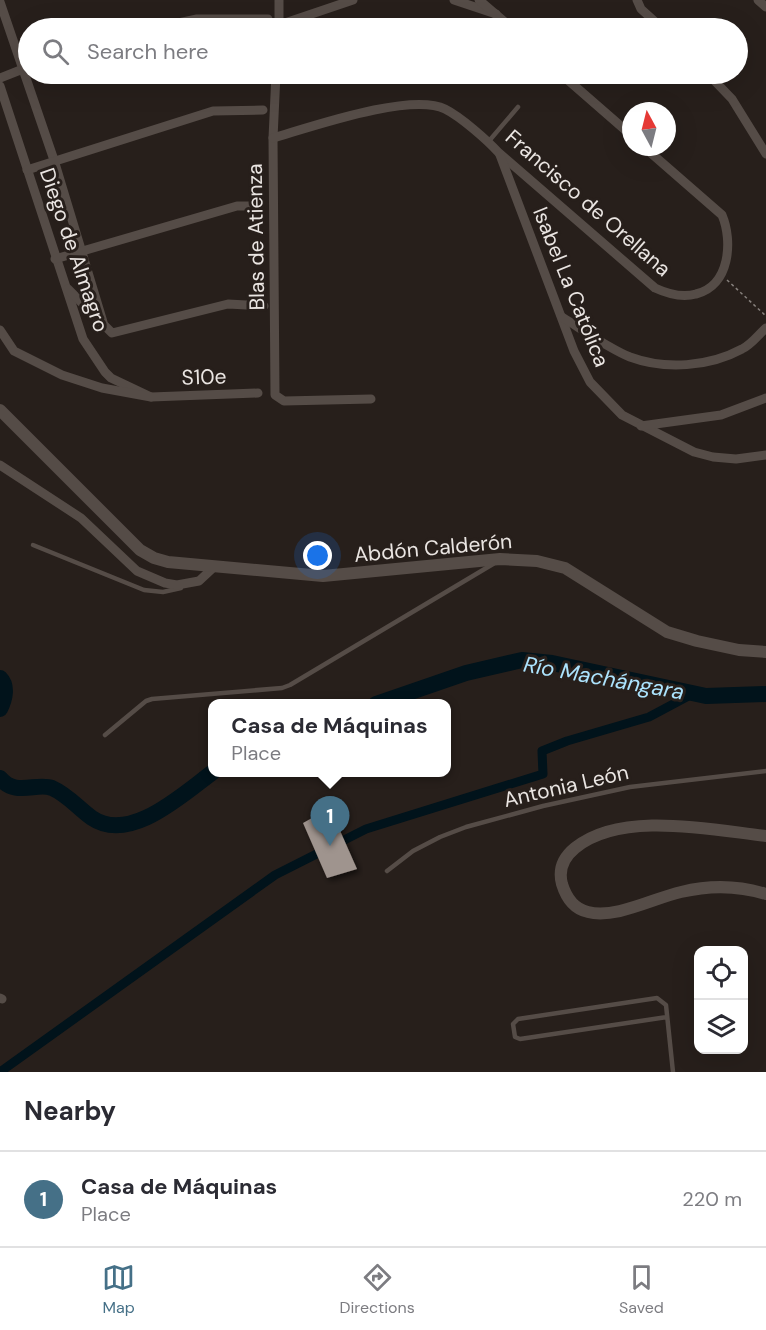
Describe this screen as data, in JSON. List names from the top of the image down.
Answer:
{
  "streets": {
    "street": [
      "Francisco de Orellana",
      "Blas de Atienza",
      "Diego de Almagro",
      "Isabel La Católica",
      "S10e",
      "Abdón Calderón"
    ],
    "lane": ["Antonia León"]
  },
  "crossings": [
    ["Francisco de Orellana", "Blas de Atienza"],
    ["Francisco de Orellana", "Isabel La Católica"],
    ["Diego de Almagro", "S10e"]
  ],
  "water": ["Río Machángara"],
  "north": "top",
  "page": {
    "search": "Search here",
    "popup": ["Casa de Máquinas", "Place"],
    "pins": "1",
    "heading": "Nearby",
    "list": [
      {
        "mark": "1",
        "name": "Casa de Máquinas",
        "note": "Place",
        "value": "220 m"
      }
    ],
    "nav": ["Map", "Directions", "Saved"]
  }
}
